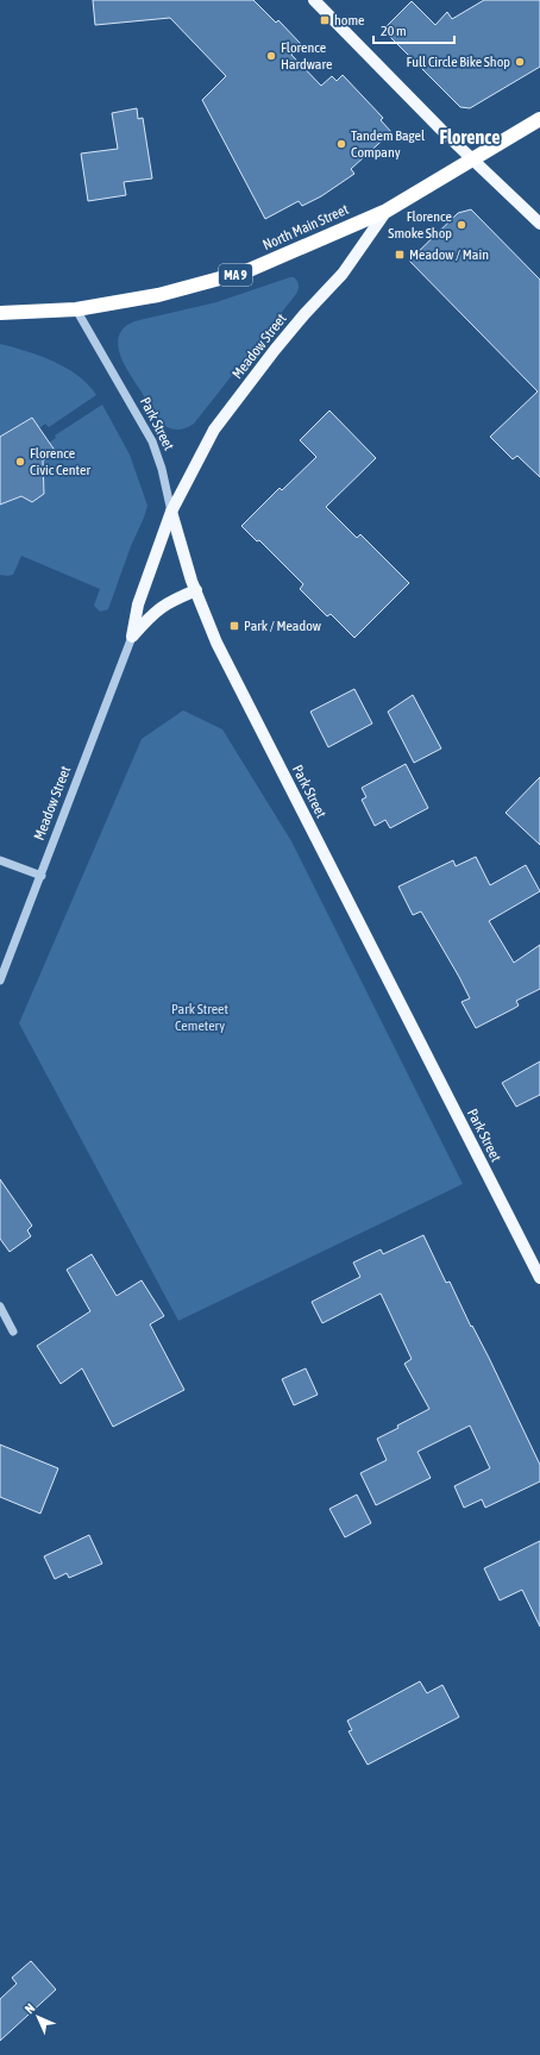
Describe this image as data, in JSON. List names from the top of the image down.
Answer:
{
  "streets": {
    "highway": ["North Main Street", "MA 9"],
    "main road": ["Meadow Street", "Park Street"]
  },
  "crossings": [
    ["North Main Street", "MA 9"],
    ["North Main Street", "Meadow Street"],
    ["North Main Street", "Park Street"],
    ["Meadow Street", "Park Street"]
  ],
  "districts": ["Florence"],
  "parks": ["Park Street Cemetery"],
  "places": {
    "transit": ["home", "Meadow / Main", "Park / Meadow"],
    "other": [
      "Florence Hardware",
      "Full Circle Bike Shop",
      "Tandem Bagel Company",
      "Florence Smoke Shop",
      "Florence Civic Center"
    ]
  },
  "scale_bar": "20 m",
  "north": "top left"
}
